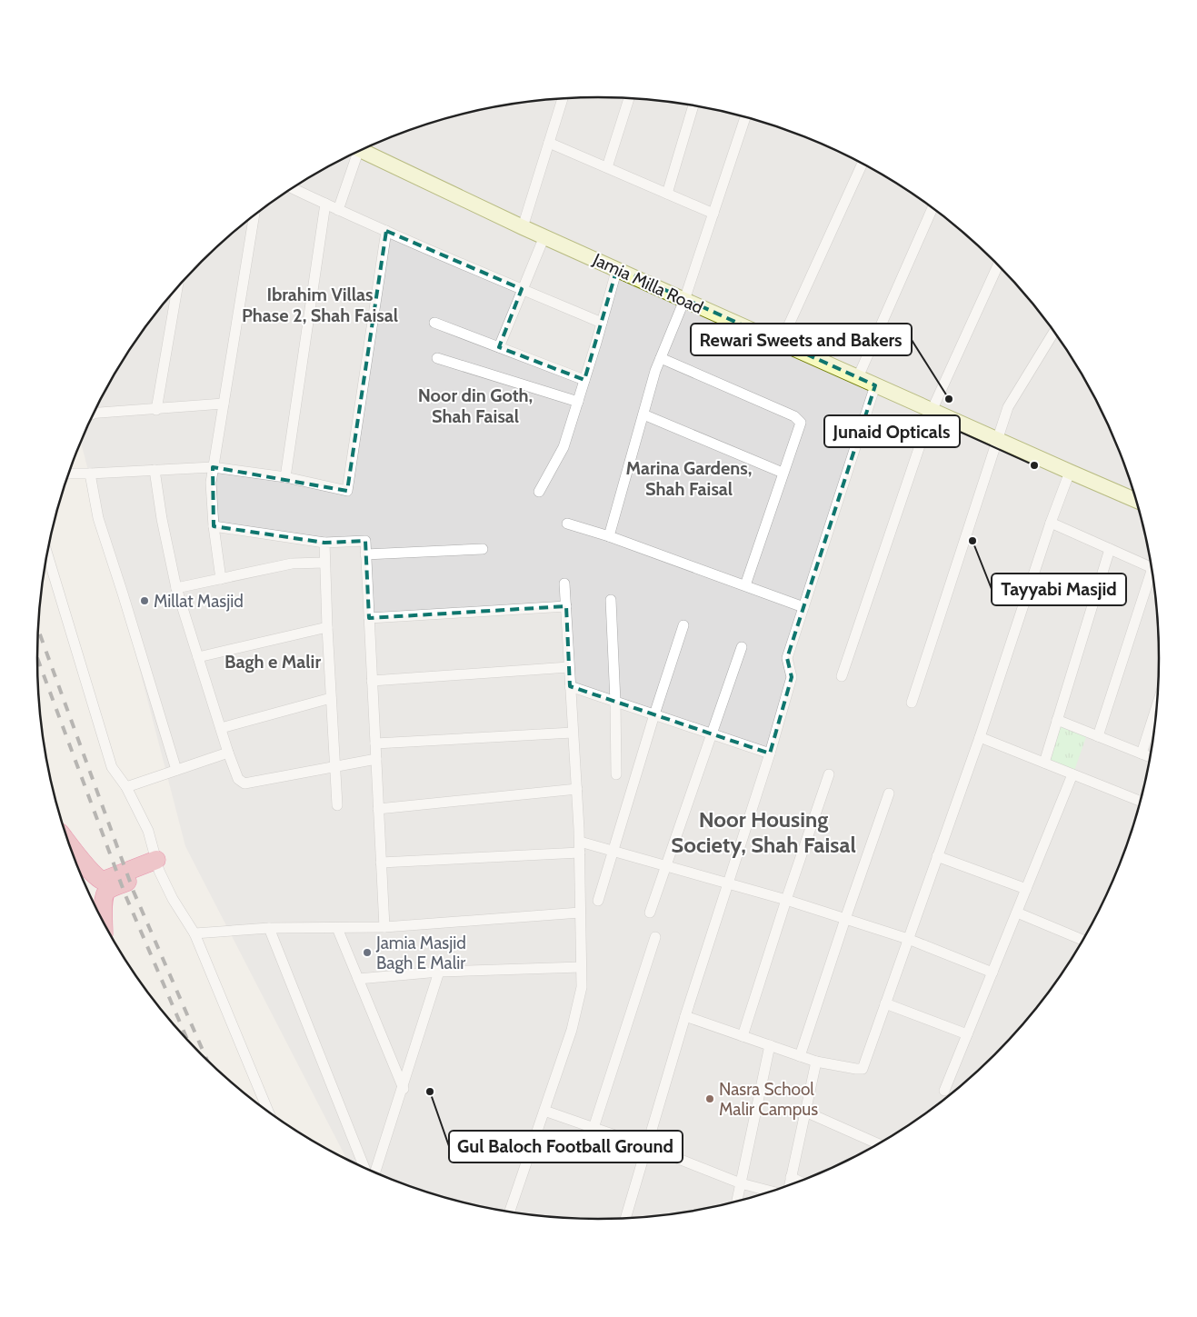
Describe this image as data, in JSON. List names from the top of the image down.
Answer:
{
  "streets": {
    "main road": ["Jamia Milla Road"]
  },
  "districts": [
    "Ibrahim Villas Phase 2, Shah Faisal",
    "Noor din Goth, Shah Faisal",
    "Marina Gardens, Shah Faisal",
    "Bagh e Malir",
    "Noor Housing Society, Shah Faisal"
  ],
  "places": [
    "Rewari Sweets and Bakers",
    "Junaid Opticals",
    "Tayyabi Masjid",
    "Millat Masjid",
    "Jamia Masjid Bagh E Malir",
    "Gul Baloch Football Ground",
    "Nasra School Malir Campus"
  ]
}
